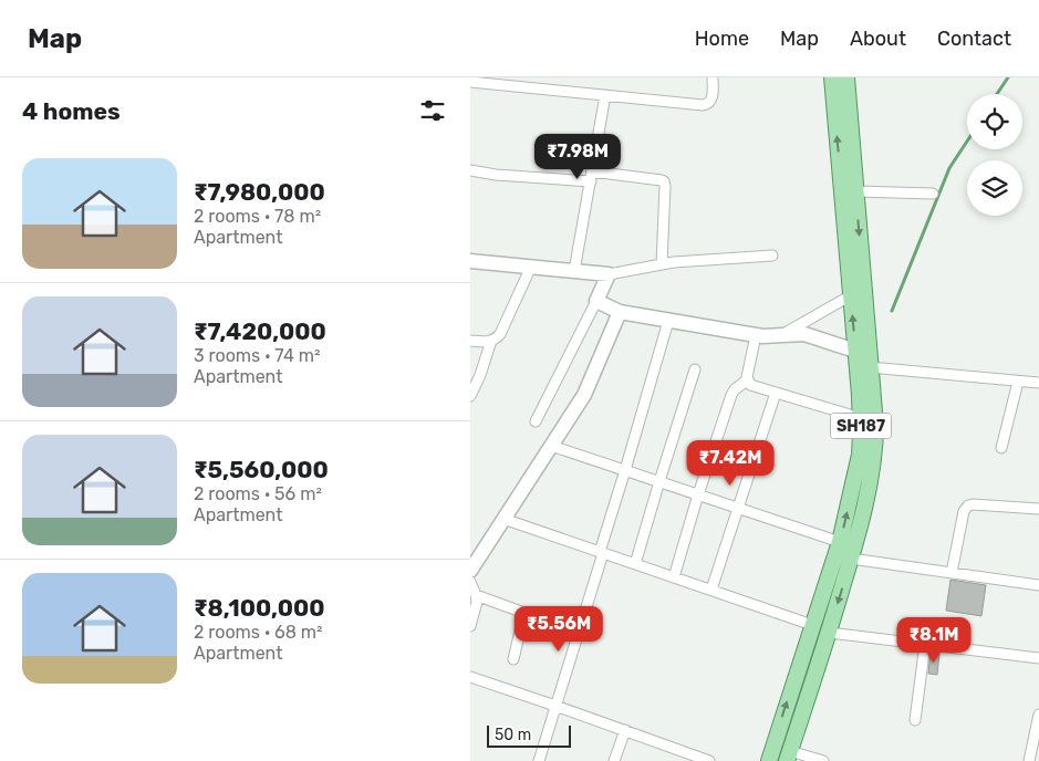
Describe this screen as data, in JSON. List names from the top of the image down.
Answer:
{
  "streets": {
    "main road": ["SH187"]
  },
  "scale_bar": "50 m",
  "page": {
    "header": "Map",
    "nav": [
      "Home",
      "Map",
      "About",
      "Contact"
    ],
    "heading": "4 homes",
    "price": [
      "₹7.98M",
      "₹7.42M",
      "₹5.56M",
      "₹8.1M"
    ],
    "list": [
      {
        "name": "₹7,980,000",
        "note": "2 rooms · 78 m² · Apartment"
      },
      {
        "name": "₹7,420,000",
        "note": "3 rooms · 74 m² · Apartment"
      },
      {
        "name": "₹5,560,000",
        "note": "2 rooms · 56 m² · Apartment"
      },
      {
        "name": "₹8,100,000",
        "note": "2 rooms · 68 m² · Apartment"
      }
    ],
    "scale": "50 m"
  }
}
